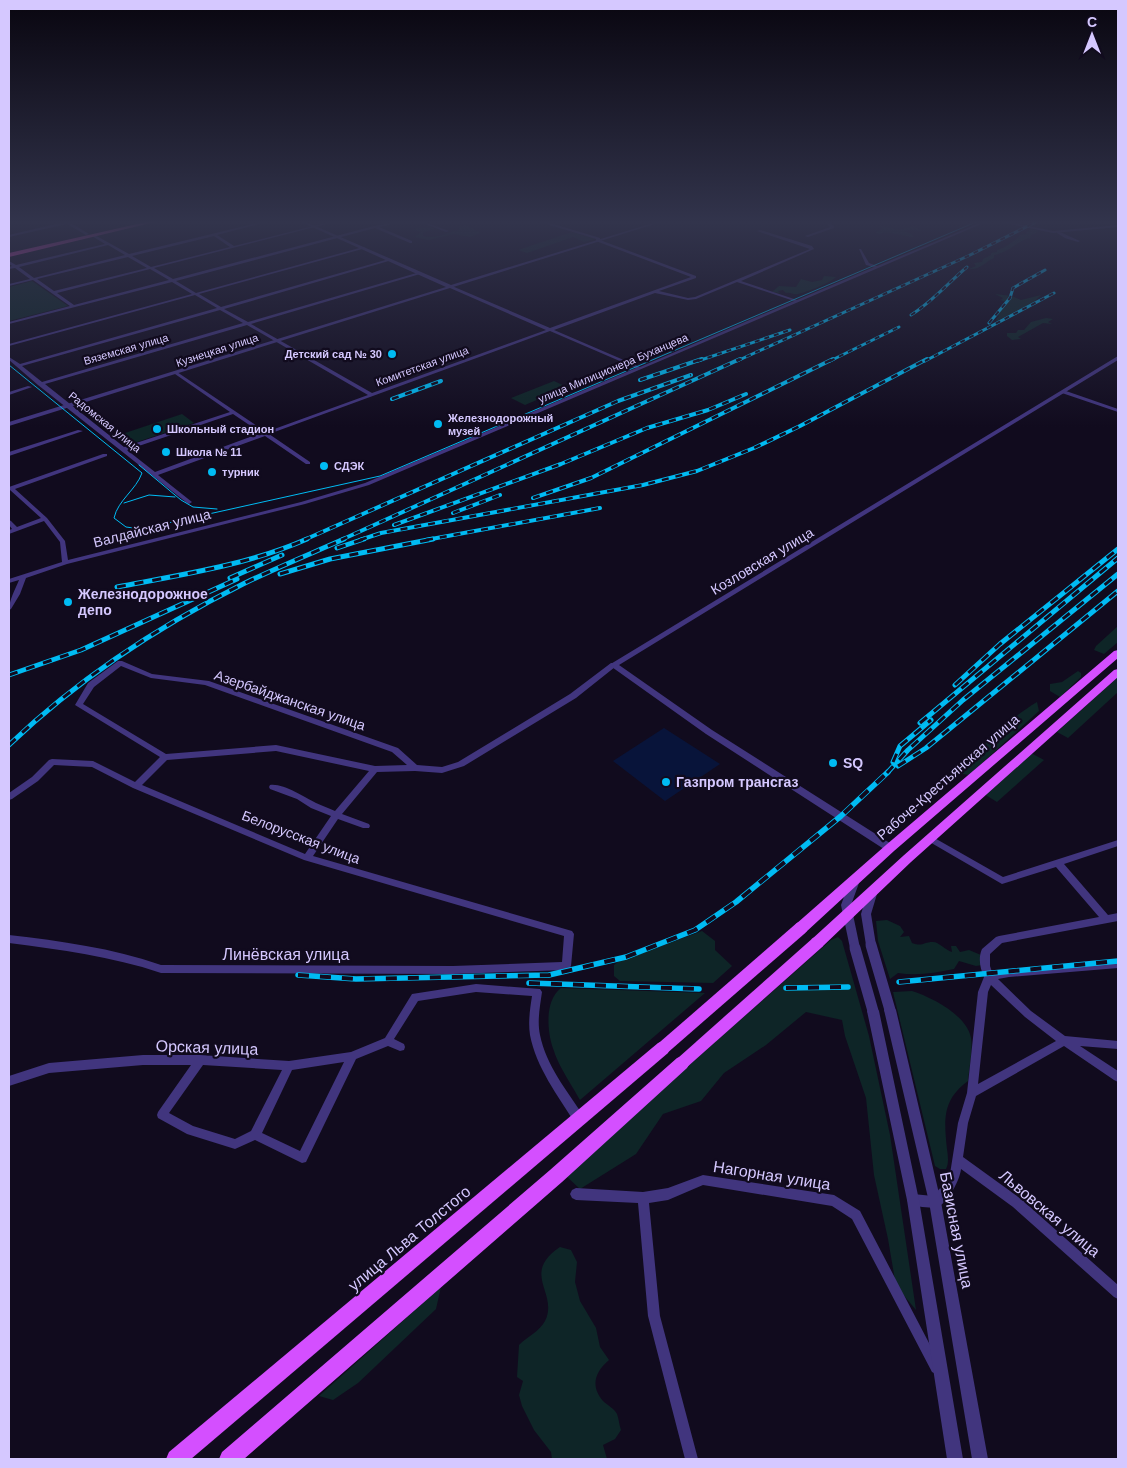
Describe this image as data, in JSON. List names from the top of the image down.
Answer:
{
  "streets": {
    "main road": ["Рабоче-Крестьянская улица", "улица Льва Толстого"],
    "street": [
      "Вяземская улица",
      "Кузнецкая улица",
      "Комитетская улица",
      "улица Милиционера Буханцева",
      "Радомская улица",
      "Валдайская улица",
      "Козловская улица",
      "Азербайджанская улица",
      "Белорусская улица",
      "Линёвская улица",
      "Орская улица",
      "Нагорная улица",
      "Львовская улица",
      "Базисная улица"
    ]
  },
  "crossings": [
    ["Вяземская улица", "Радомская улица"],
    ["Кузнецкая улица", "Радомская улица"],
    ["Комитетская улица", "Радомская улица"],
    ["улица Милиционера Буханцева", "Валдайская улица"],
    ["Козловская улица", "Азербайджанская улица"],
    ["Рабоче-Крестьянская улица", "улица Льва Толстого"],
    ["Белорусская улица", "Линёвская улица"]
  ],
  "places": [
    "Детский сад № 30",
    "Железнодорожный музей",
    "Школьный стадион",
    "Школа № 11",
    "СДЭК",
    "турник",
    "Железнодорожное депо",
    "SQ",
    "Газпром трансгаз"
  ],
  "north": "top"
}
